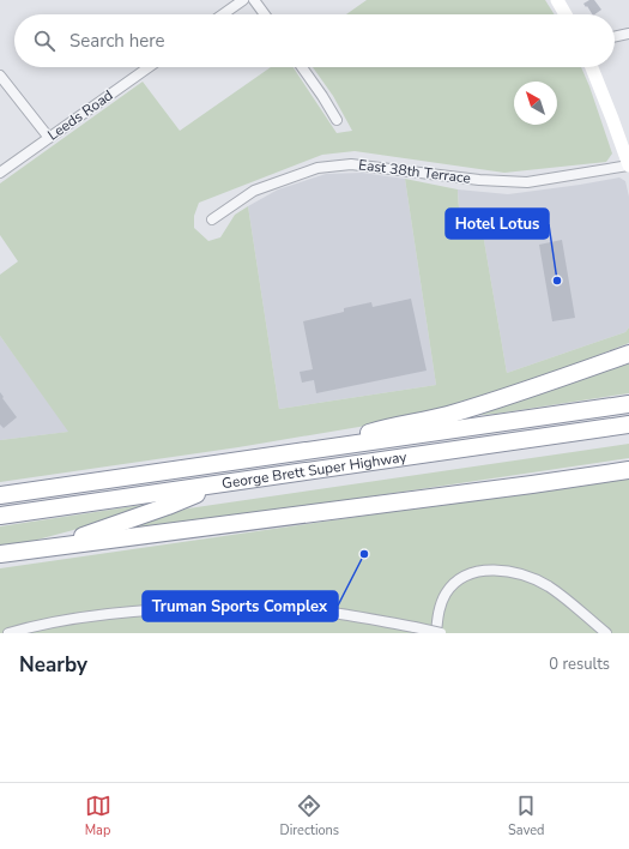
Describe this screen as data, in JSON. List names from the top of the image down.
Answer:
{
  "streets": {
    "highway": ["George Brett Super Highway"],
    "street": ["Leeds Road", "East 38th Terrace"]
  },
  "places": ["Hotel Lotus", "Truman Sports Complex"],
  "north": "top left",
  "page": {
    "search": "Search here",
    "heading": ["Nearby", "0 results"],
    "nav": ["Map", "Directions", "Saved"]
  }
}
